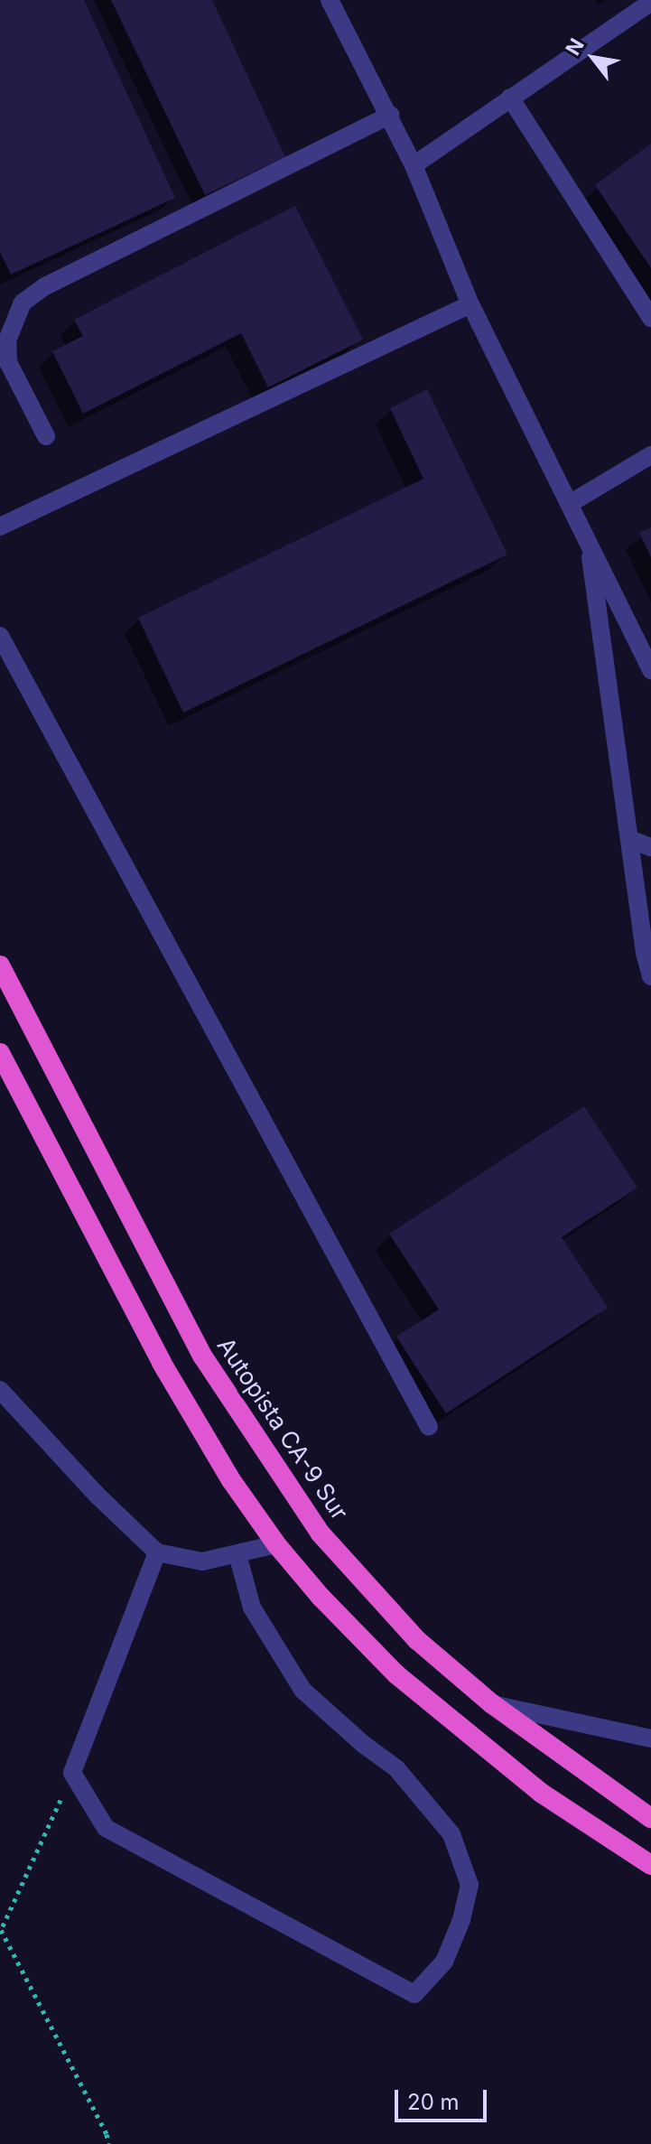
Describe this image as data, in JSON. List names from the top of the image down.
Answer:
{
  "streets": {
    "highway": ["Autopista CA-9 Sur"]
  },
  "scale_bar": "20 m",
  "north": "top left"
}
